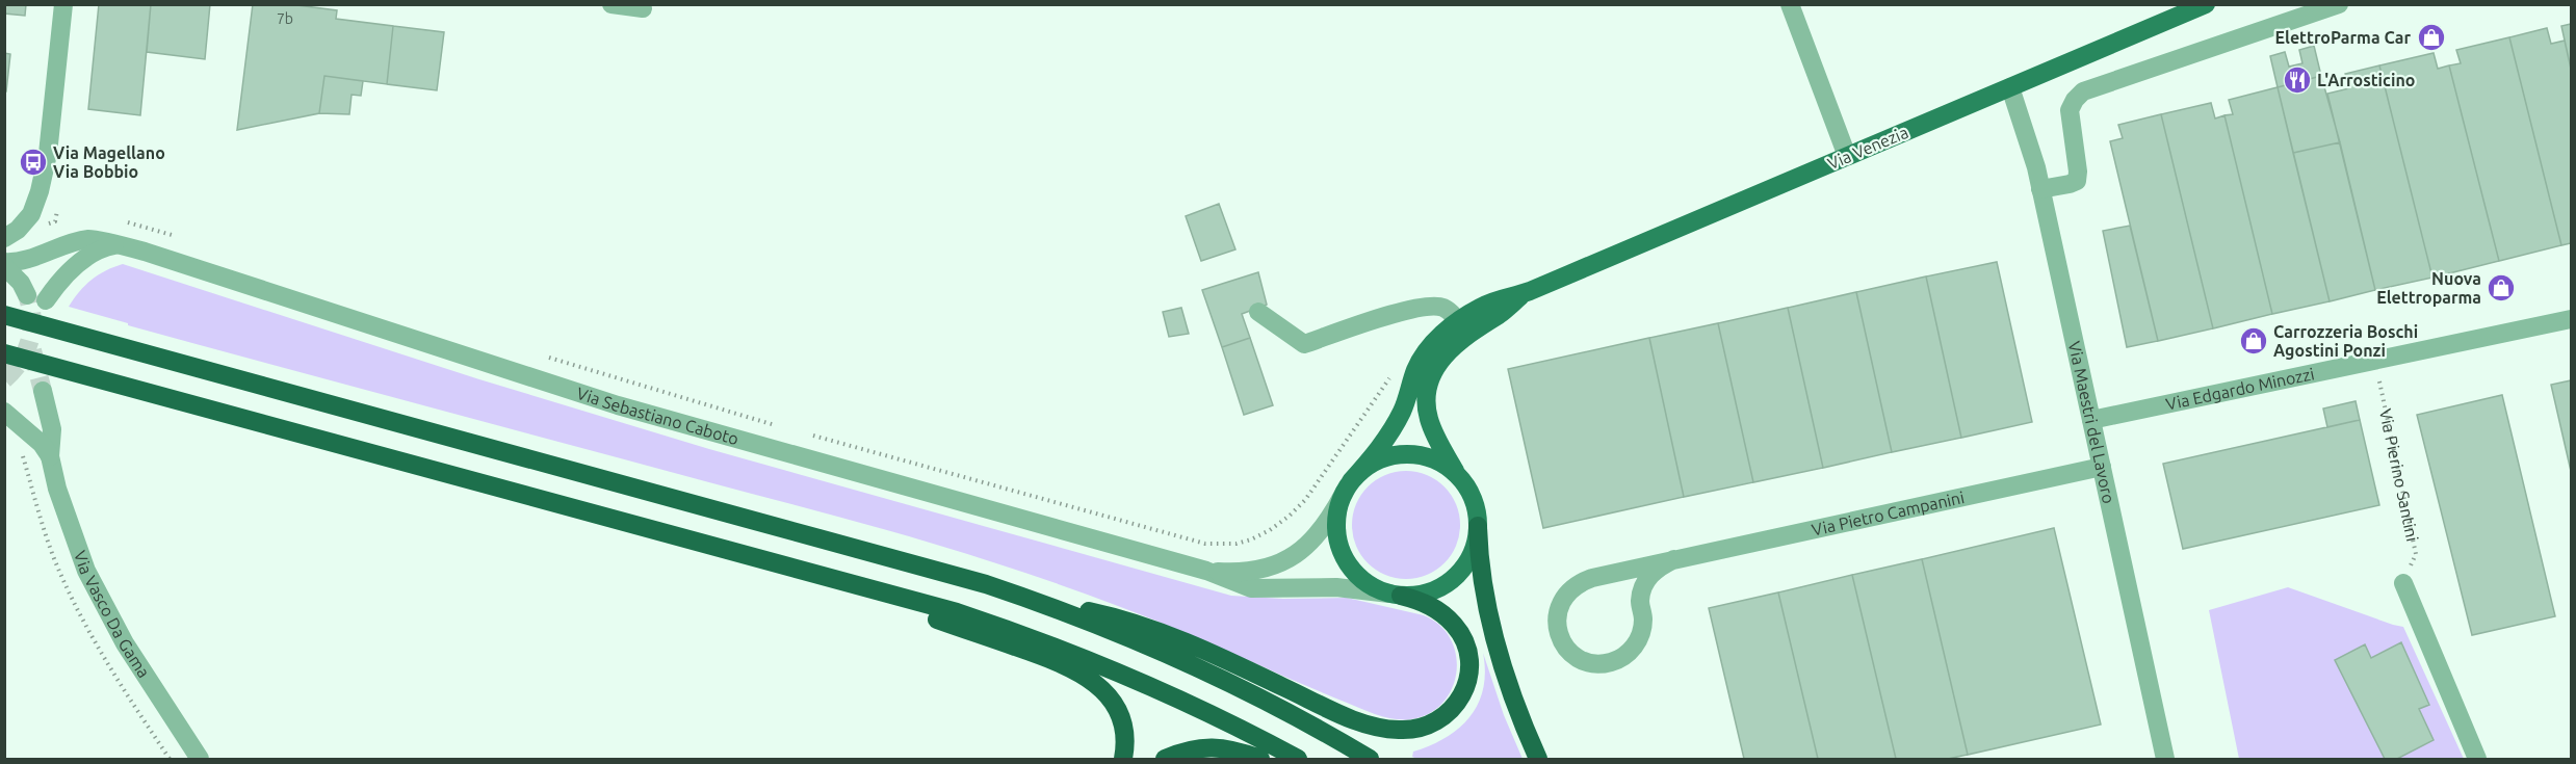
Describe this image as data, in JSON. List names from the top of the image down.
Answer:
{
  "streets": {
    "main road": ["Via Venezia"],
    "street": [
      "Via Edgardo Minozzi",
      "Via Sebastiano Caboto",
      "Via Maestri del Lavoro",
      "Via Pietro Campanini",
      "Via Vasco Da Gama"
    ],
    "path": ["Via Pierino Santini"]
  },
  "crossings": [
    ["Via Venezia", "Via Sebastiano Caboto"],
    ["Via Venezia", "Via Maestri del Lavoro"],
    ["Via Edgardo Minozzi", "Via Maestri del Lavoro"],
    ["Via Edgardo Minozzi", "Via Pierino Santini"],
    ["Via Maestri del Lavoro", "Via Pietro Campanini"]
  ],
  "places": {
    "shop": ["ElettroParma Car", "Nuova Elettroparma", "Carrozzeria Boschi Agostini Ponzi"],
    "restaurant": ["L'Arrosticino"],
    "bus stop": ["Via Magellano Via Bobbio"]
  },
  "house_numbers": ["7b"]
}
